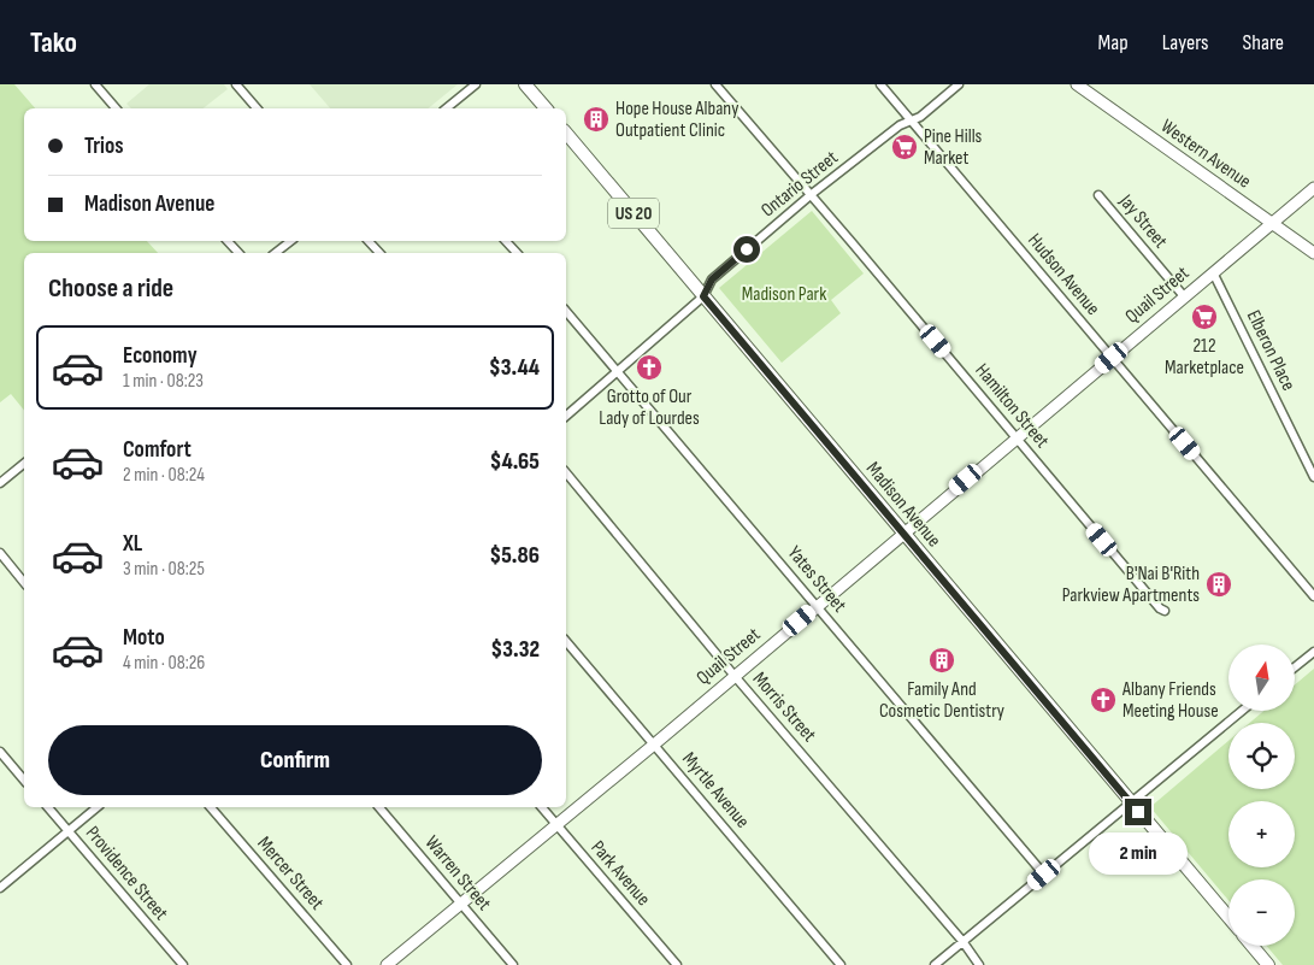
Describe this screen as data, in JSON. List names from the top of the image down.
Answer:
{
  "streets": {
    "main road": ["US 20", "Madison Avenue"],
    "street": [
      "Western Avenue",
      "Ontario Street",
      "Jay Street",
      "Hudson Avenue",
      "Quail Street",
      "Elberon Place",
      "Hamilton Street",
      "Yates Street",
      "Morris Street",
      "Myrtle Avenue",
      "Providence Street",
      "Mercer Street",
      "Warren Street",
      "Park Avenue"
    ]
  },
  "crossings": [
    ["Western Avenue", "Quail Street"],
    ["Ontario Street", "Hudson Avenue"],
    ["Ontario Street", "Hamilton Street"],
    ["Ontario Street", "Madison Avenue"],
    ["Ontario Street", "Yates Street"],
    ["Jay Street", "Quail Street"],
    ["Hudson Avenue", "Quail Street"],
    ["Quail Street", "Elberon Place"],
    ["Quail Street", "Hamilton Street"],
    ["Quail Street", "Madison Avenue"],
    ["Quail Street", "Yates Street"],
    ["Quail Street", "Morris Street"],
    ["Quail Street", "Myrtle Avenue"],
    ["Quail Street", "Warren Street"],
    ["Quail Street", "Park Avenue"]
  ],
  "parks": ["Madison Park"],
  "places": {
    "building": ["Hope House Albany Outpatient Clinic", "B'Nai B'Rith Parkview Apartments", "Family And Cosmetic Dentistry"],
    "supermarket": ["Pine Hills Market", "212 Marketplace"],
    "church": ["Grotto of Our Lady of Lourdes", "Albany Friends Meeting House"]
  },
  "north": "top",
  "page": {
    "header": "Tako",
    "nav": ["Map", "Layers", "Share"],
    "banner": ["Trios", "Madison Avenue"],
    "heading": "Choose a ride",
    "list": [
      {
        "name": "Economy",
        "note": "1 min · 08:23",
        "value": "$3.44"
      },
      {
        "name": "Comfort",
        "note": "2 min · 08:24",
        "value": "$4.65"
      },
      {
        "name": "XL",
        "note": "3 min · 08:25",
        "value": "$5.86"
      },
      {
        "name": "Moto",
        "note": "4 min · 08:26",
        "value": "$3.32"
      }
    ],
    "map_buttons": ["+", "−"],
    "buttons": "Confirm",
    "bubble": "2 min"
  }
}
